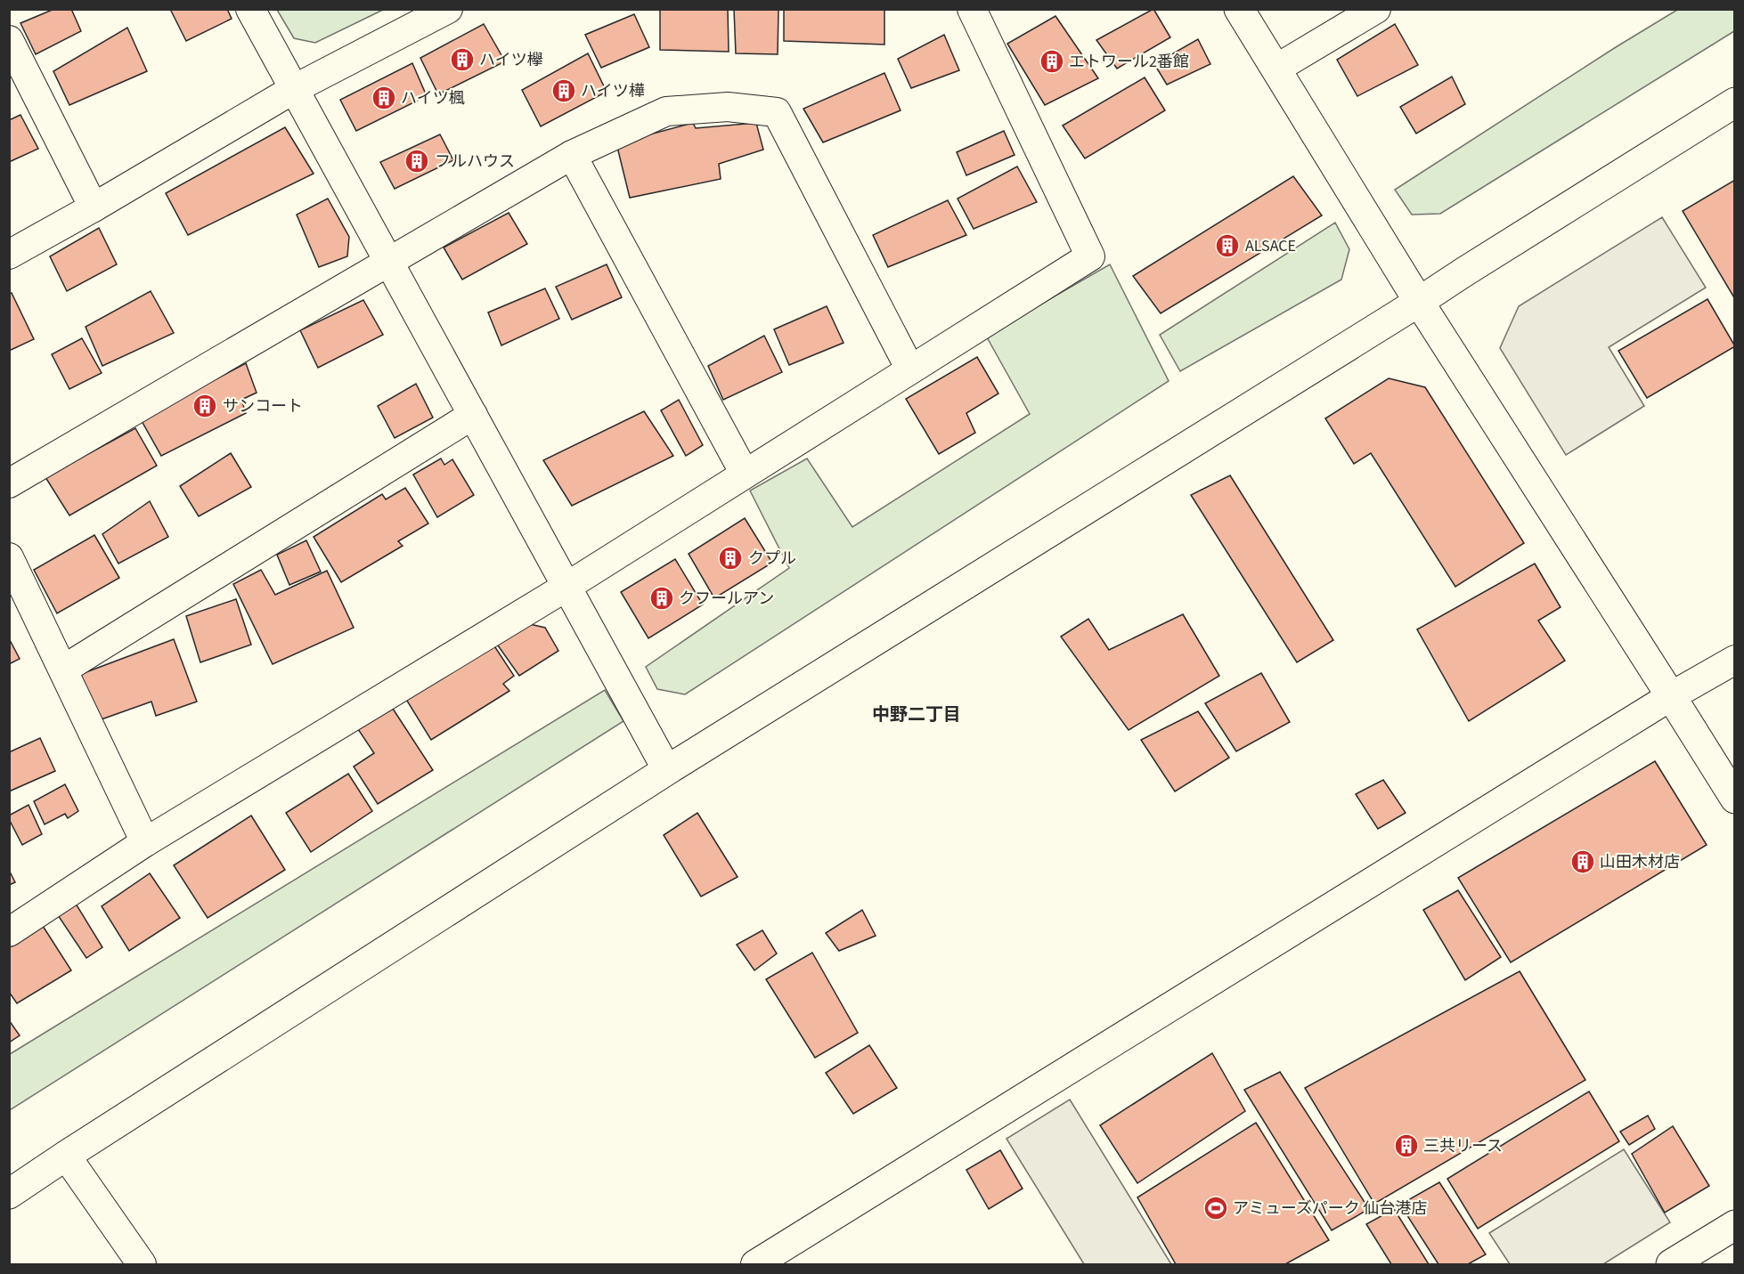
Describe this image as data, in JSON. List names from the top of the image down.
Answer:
{
  "districts": ["中野二丁目"],
  "places": {
    "building": [
      "ハイツ欅",
      "エトワール2番館",
      "ハイツ樺",
      "ハイツ楓",
      "フルハウス",
      "ALSACE",
      "サンコート",
      "クプル",
      "クフールアン",
      "山田木材店",
      "三共リース"
    ],
    "sports": ["アミューズパーク 仙台港店"]
  }
}
